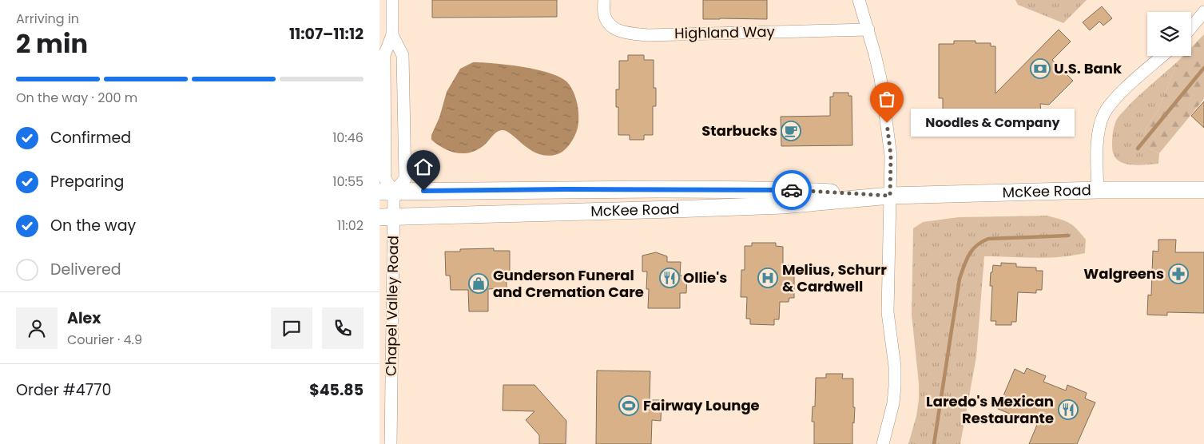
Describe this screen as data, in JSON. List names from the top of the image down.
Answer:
{
  "streets": {
    "main road": ["McKee Road"],
    "street": ["Highland Way", "Chapel Valley Road"]
  },
  "crossings": [
    ["McKee Road", "Chapel Valley Road"]
  ],
  "places": {
    "bank": ["U.S. Bank"],
    "other": ["Noodles & Company"],
    "cafe": ["Starbucks"],
    "pharmacy": ["Walgreens"],
    "restaurant": ["Ollie's", "Laredo's Mexican Restaurante"],
    "hospital": ["Melius, Schurr & Cardwell"],
    "shop": ["Gunderson Funeral and Cremation Care"],
    "sports": ["Fairway Lounge"]
  },
  "page": {
    "heading": ["2 min", "Arriving in", "11:07–11:12"],
    "panel": [
      "Alex",
      "Courier · 4.9",
      "Order #4770",
      "$45.85"
    ],
    "bar": "On the way · 200 m",
    "bubble": "Noodles & Company",
    "list": [
      ["Confirmed", "10:46"],
      ["Preparing", "10:55"],
      ["On the way", "11:02"],
      "Delivered"
    ]
  }
}
